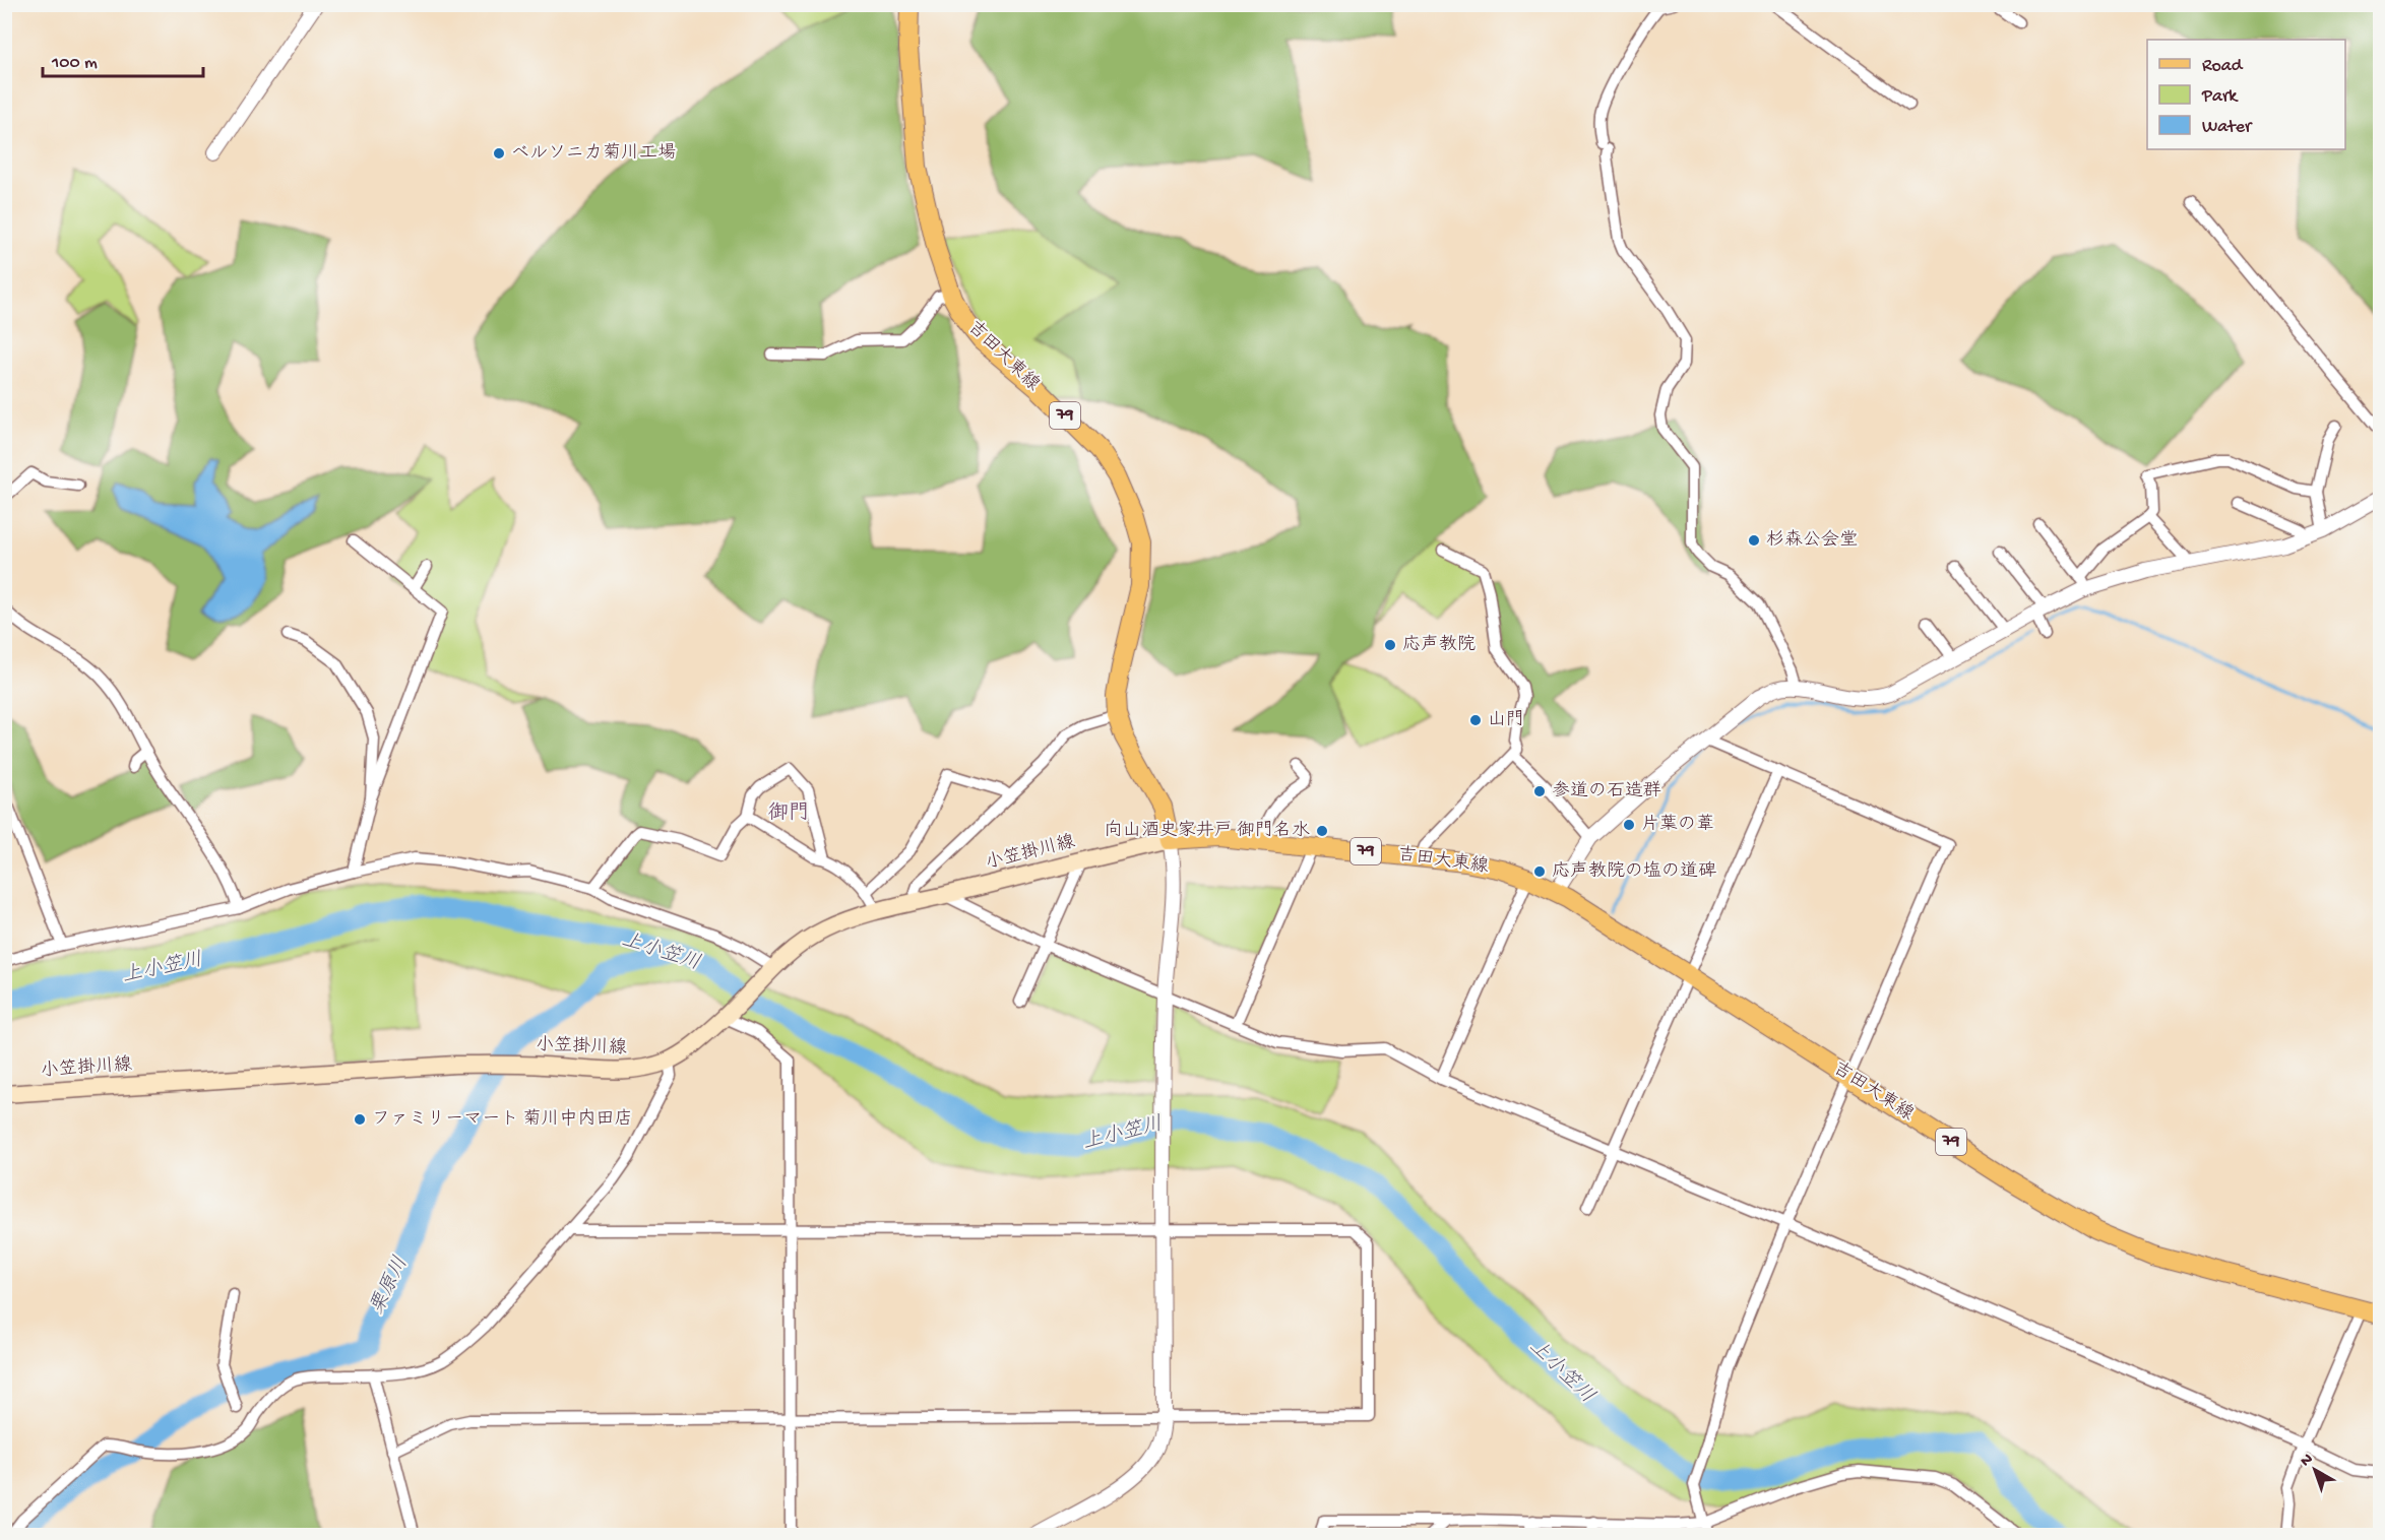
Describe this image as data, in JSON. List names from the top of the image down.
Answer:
{
  "streets": {
    "main road": ["吉田大東線", "79", "小笠掛川線"]
  },
  "crossings": [
    ["吉田大東線", "小笠掛川線"]
  ],
  "districts": ["御門"],
  "water": ["上小笠川", "栗原川"],
  "places": [
    "ベルソニカ菊川工場",
    "杉森公会堂",
    "応声教院",
    "山門",
    "参道の石造群",
    "片葉の葦",
    "向山酒史家井戸 御門名水",
    "応声教院の塩の道碑",
    "ファミリーマート 菊川中内田店"
  ],
  "legend": ["Road", "Park", "Water"],
  "scale_bar": "100 m",
  "north": "top left"
}
